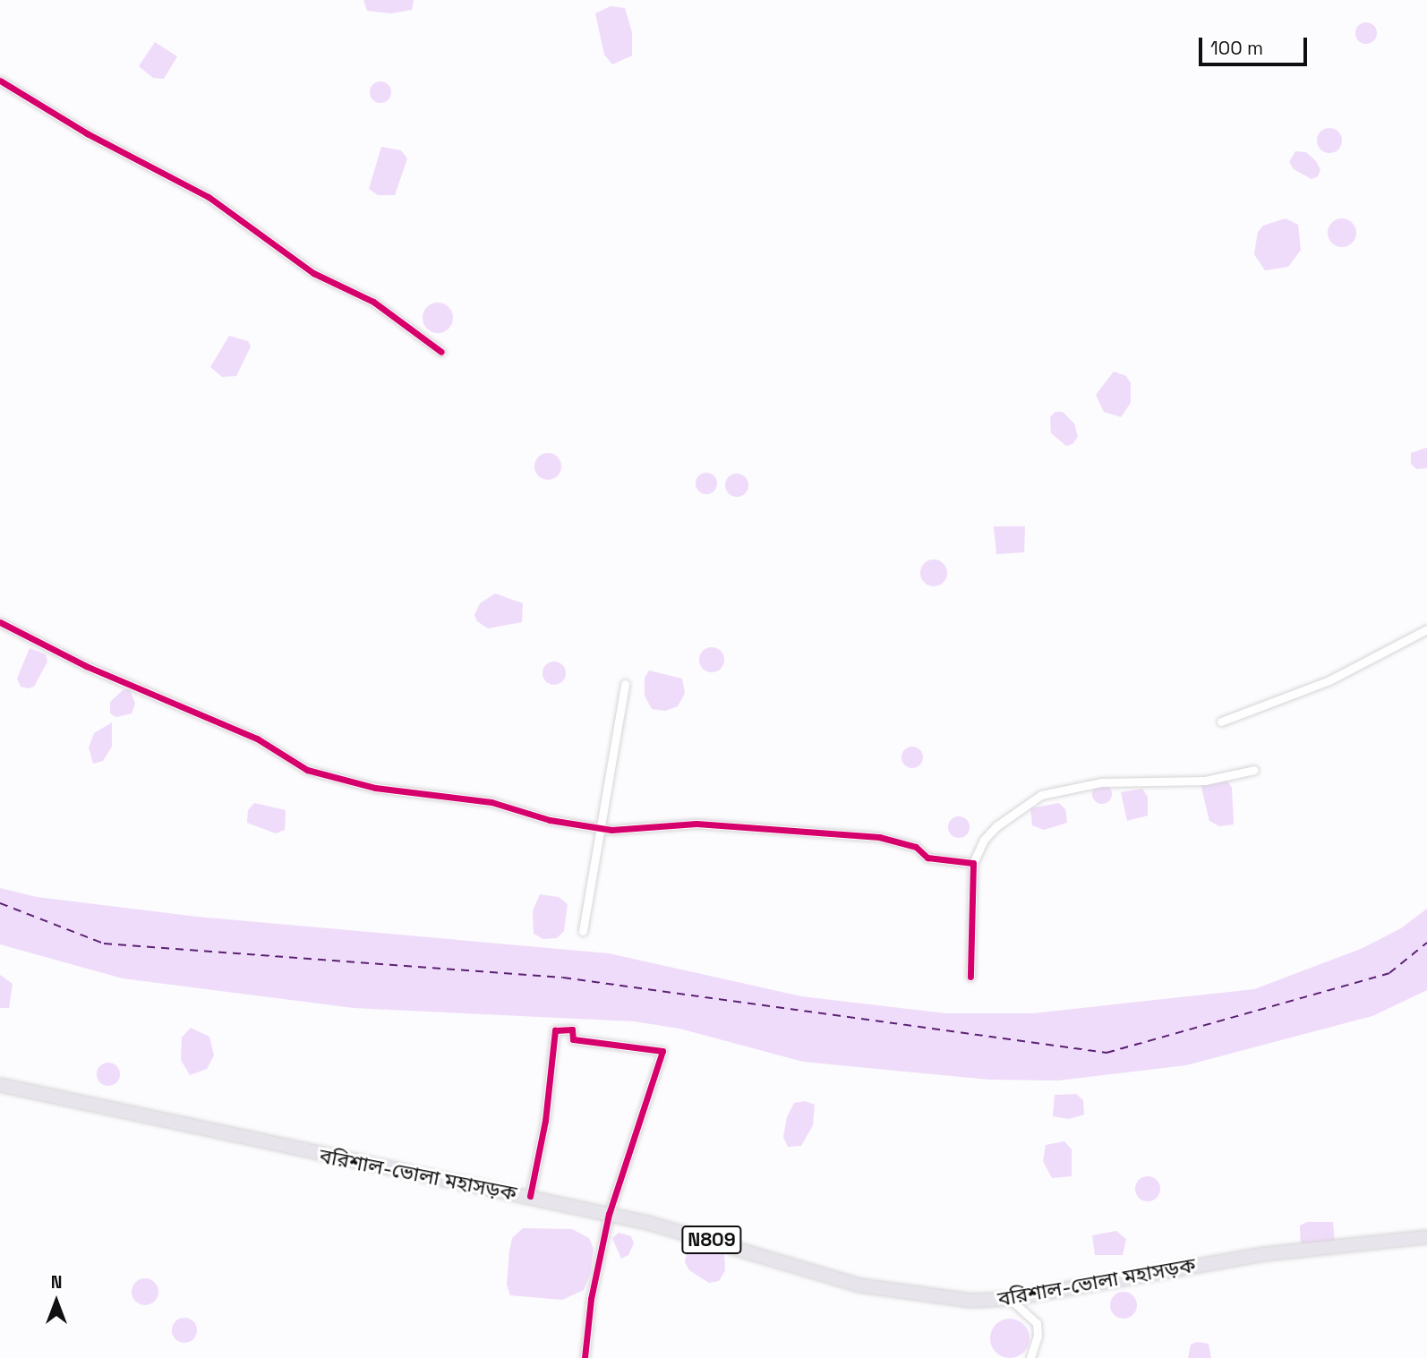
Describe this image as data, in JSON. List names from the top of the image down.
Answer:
{
  "streets": {
    "highway": ["বরিশাল-ভোলা মহাসড়ক", "N809"]
  },
  "scale_bar": "100 m",
  "north": "top"
}
